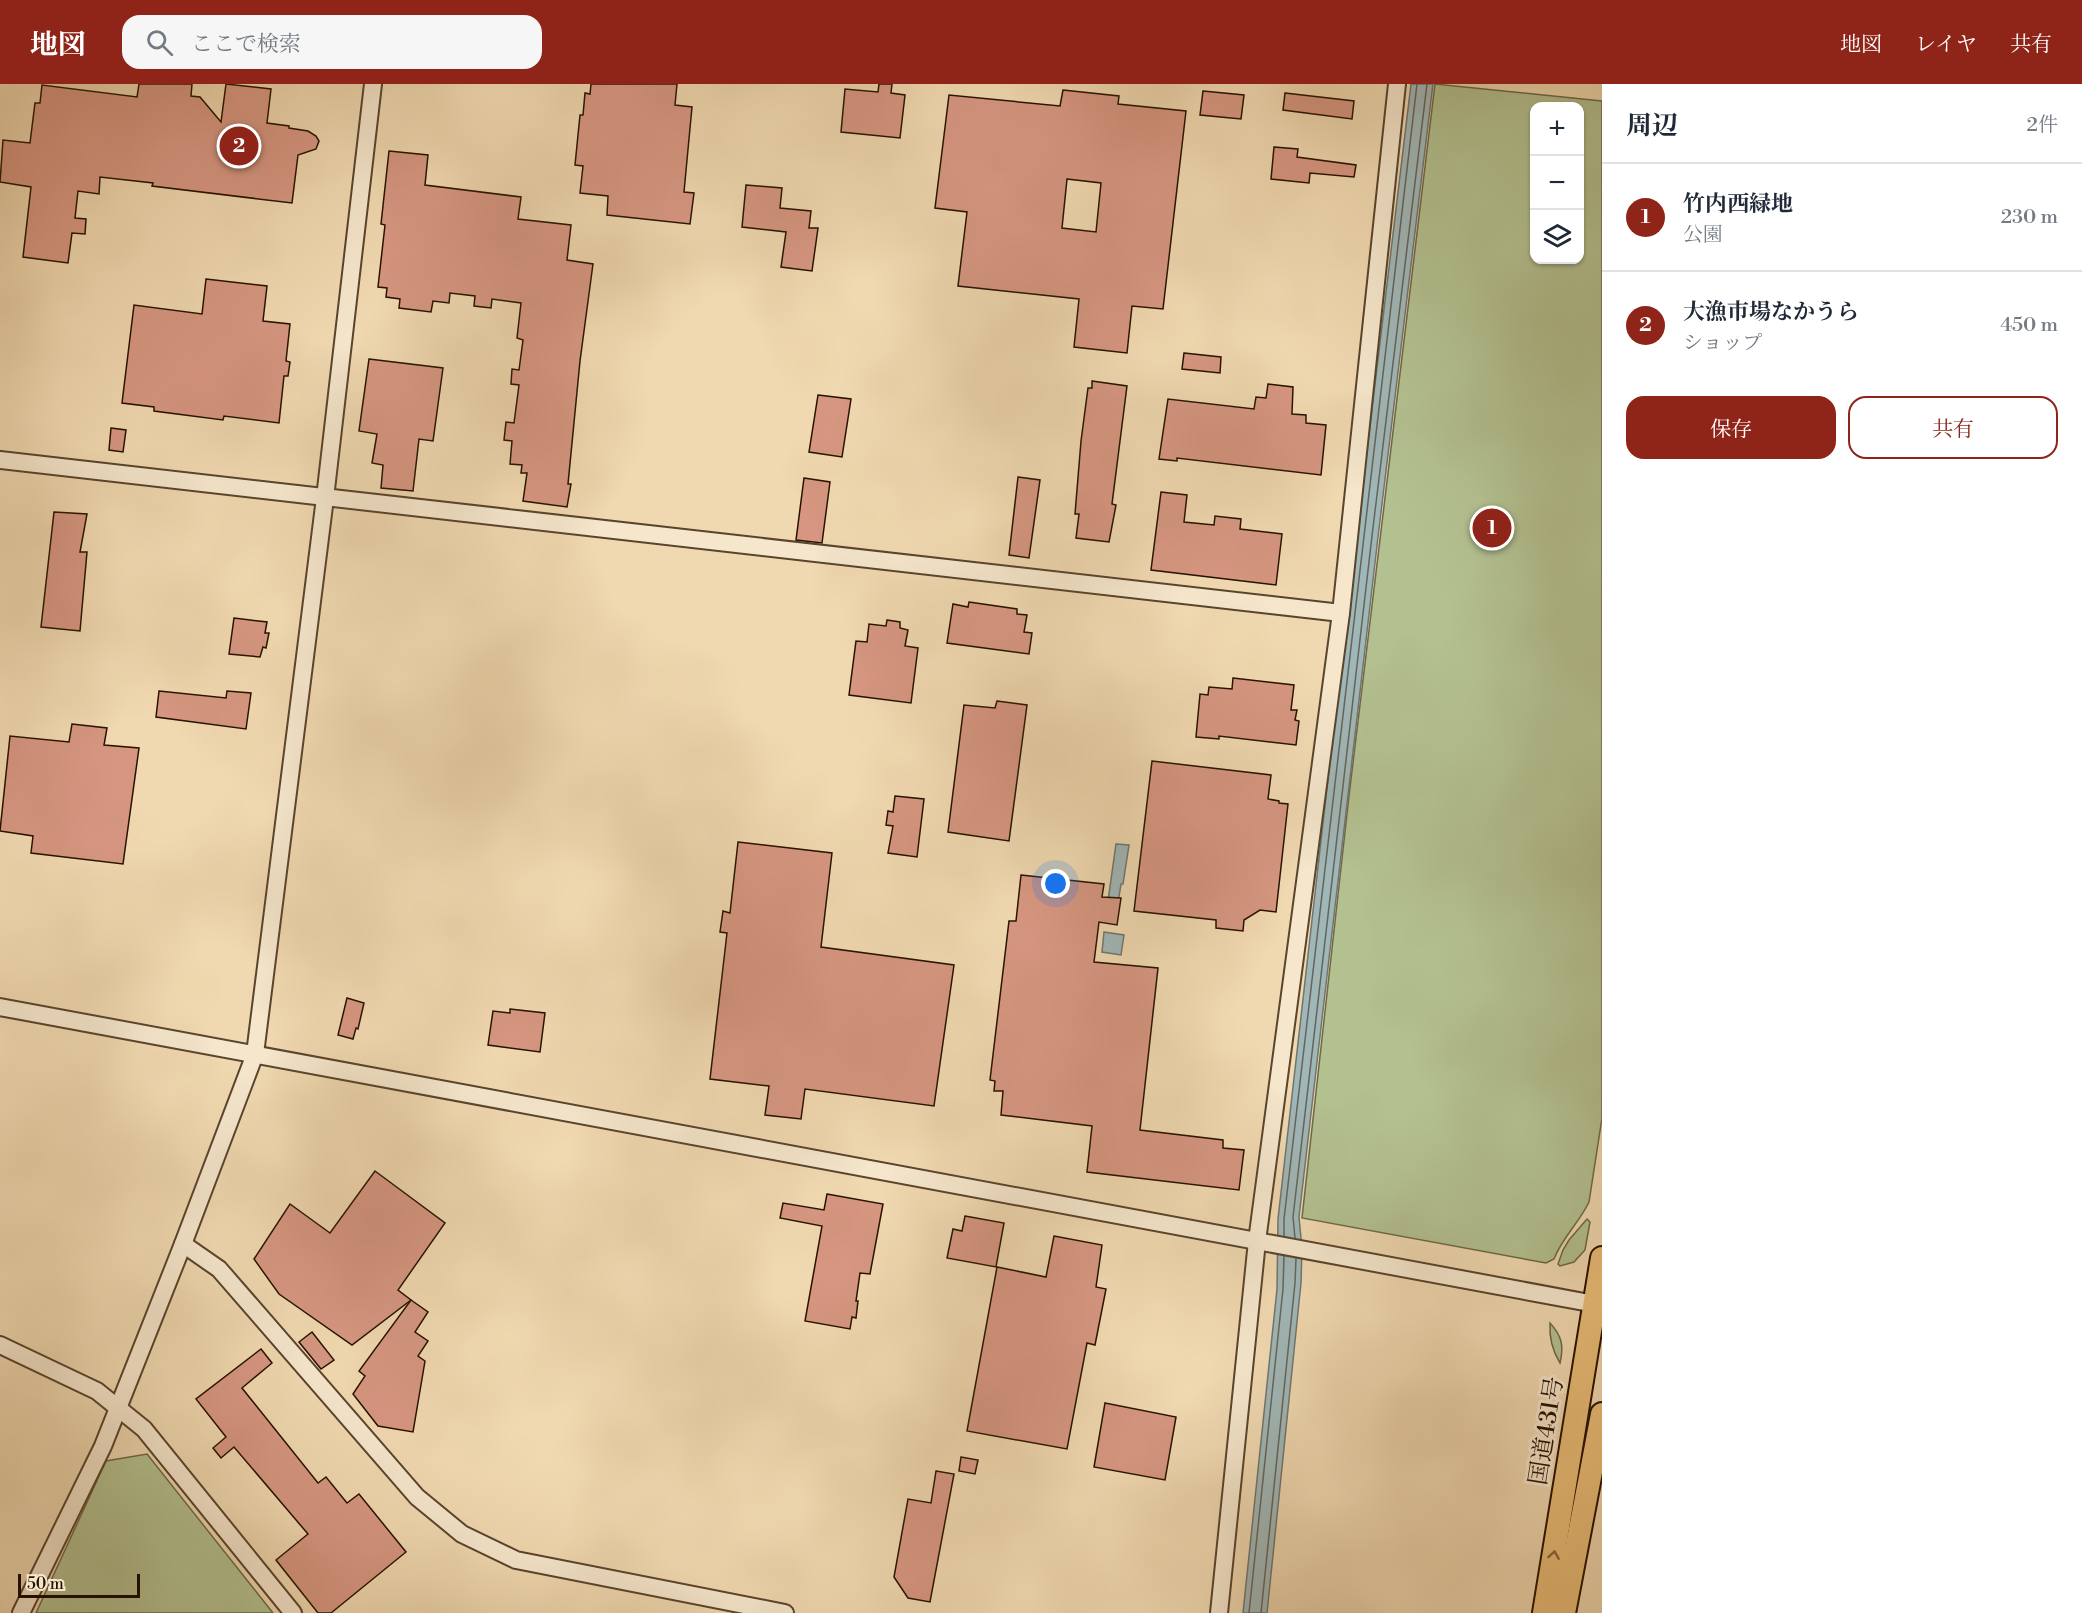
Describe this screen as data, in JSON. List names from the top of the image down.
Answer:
{
  "streets": {
    "highway": ["国道431号"]
  },
  "scale_bar": "50 m",
  "page": {
    "header": "地図",
    "search": "ここで検索",
    "nav": ["地図", "レイヤ", "共有"],
    "heading": ["周辺", "2件"],
    "map_buttons": ["+", "−"],
    "pins": ["2", "1"],
    "list": [
      {
        "mark": "1",
        "name": "竹内西緑地",
        "note": "公園",
        "value": "230 m"
      },
      {
        "mark": "2",
        "name": "大漁市場なかうら",
        "note": "ショップ",
        "value": "450 m"
      }
    ],
    "buttons": ["保存", "共有"],
    "scale": "50 m"
  }
}
